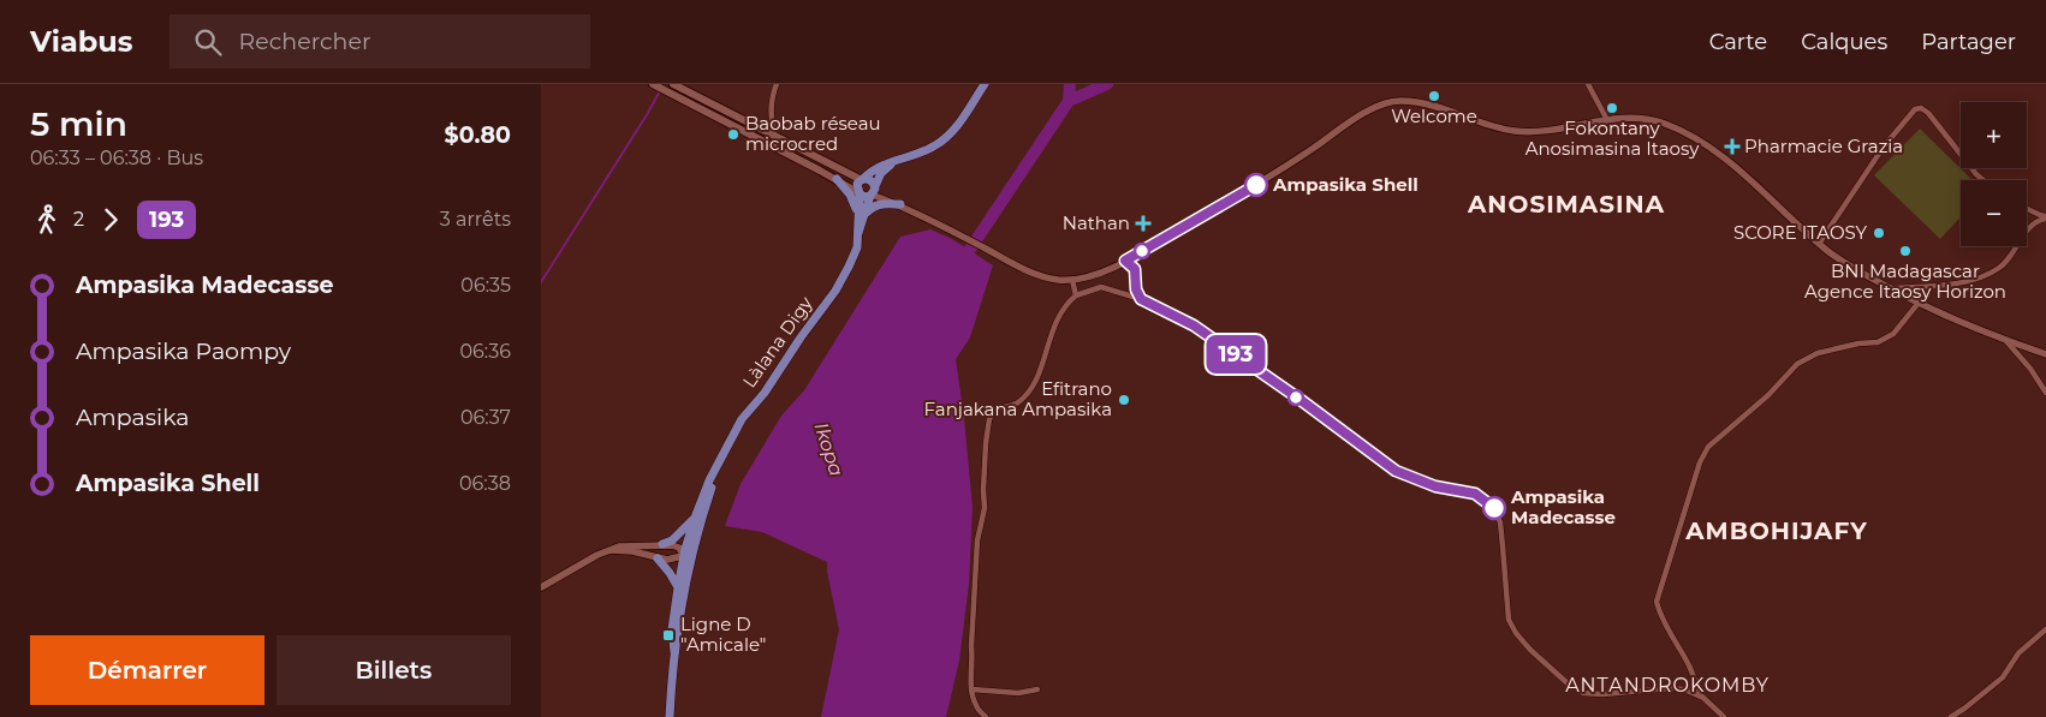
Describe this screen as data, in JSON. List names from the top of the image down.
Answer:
{
  "streets": {
    "main road": ["Làlana Digy"]
  },
  "districts": ["ANOSIMASINA", "AMBOHIJAFY", "ANTANDROKOMBY"],
  "water": ["Ikopa"],
  "places": {
    "other": [
      "Welcome",
      "Fokontany Anosimasina Itaosy",
      "Baobab réseau microcred",
      "Ampasika Shell",
      "SCORE ITAOSY",
      "BNI Madagascar Agence Itaosy Horizon",
      "Efitrano Fanjakana Ampasika",
      "Ampasika Madecasse"
    ],
    "health": ["Pharmacie Grazia", "Nathan"],
    "transit": ["Ligne D \"Amicale\""]
  },
  "lines": ["bus line 193"],
  "page": {
    "header": "Viabus",
    "search": "Rechercher",
    "nav": ["Carte", "Calques", "Partager"],
    "heading": ["5 min", "06:33 – 06:38 · Bus", "$0.80"],
    "on_map": "193",
    "map_buttons": ["+", "−"],
    "legs": ["2", "193", "3 arrêts"],
    "list": [
      {
        "name": "Ampasika Madecasse",
        "value": "06:35"
      },
      {
        "name": "Ampasika Paompy",
        "value": "06:36"
      },
      {
        "name": "Ampasika",
        "value": "06:37"
      },
      {
        "name": "Ampasika Shell",
        "value": "06:38"
      }
    ],
    "buttons": ["Démarrer", "Billets"]
  }
}
